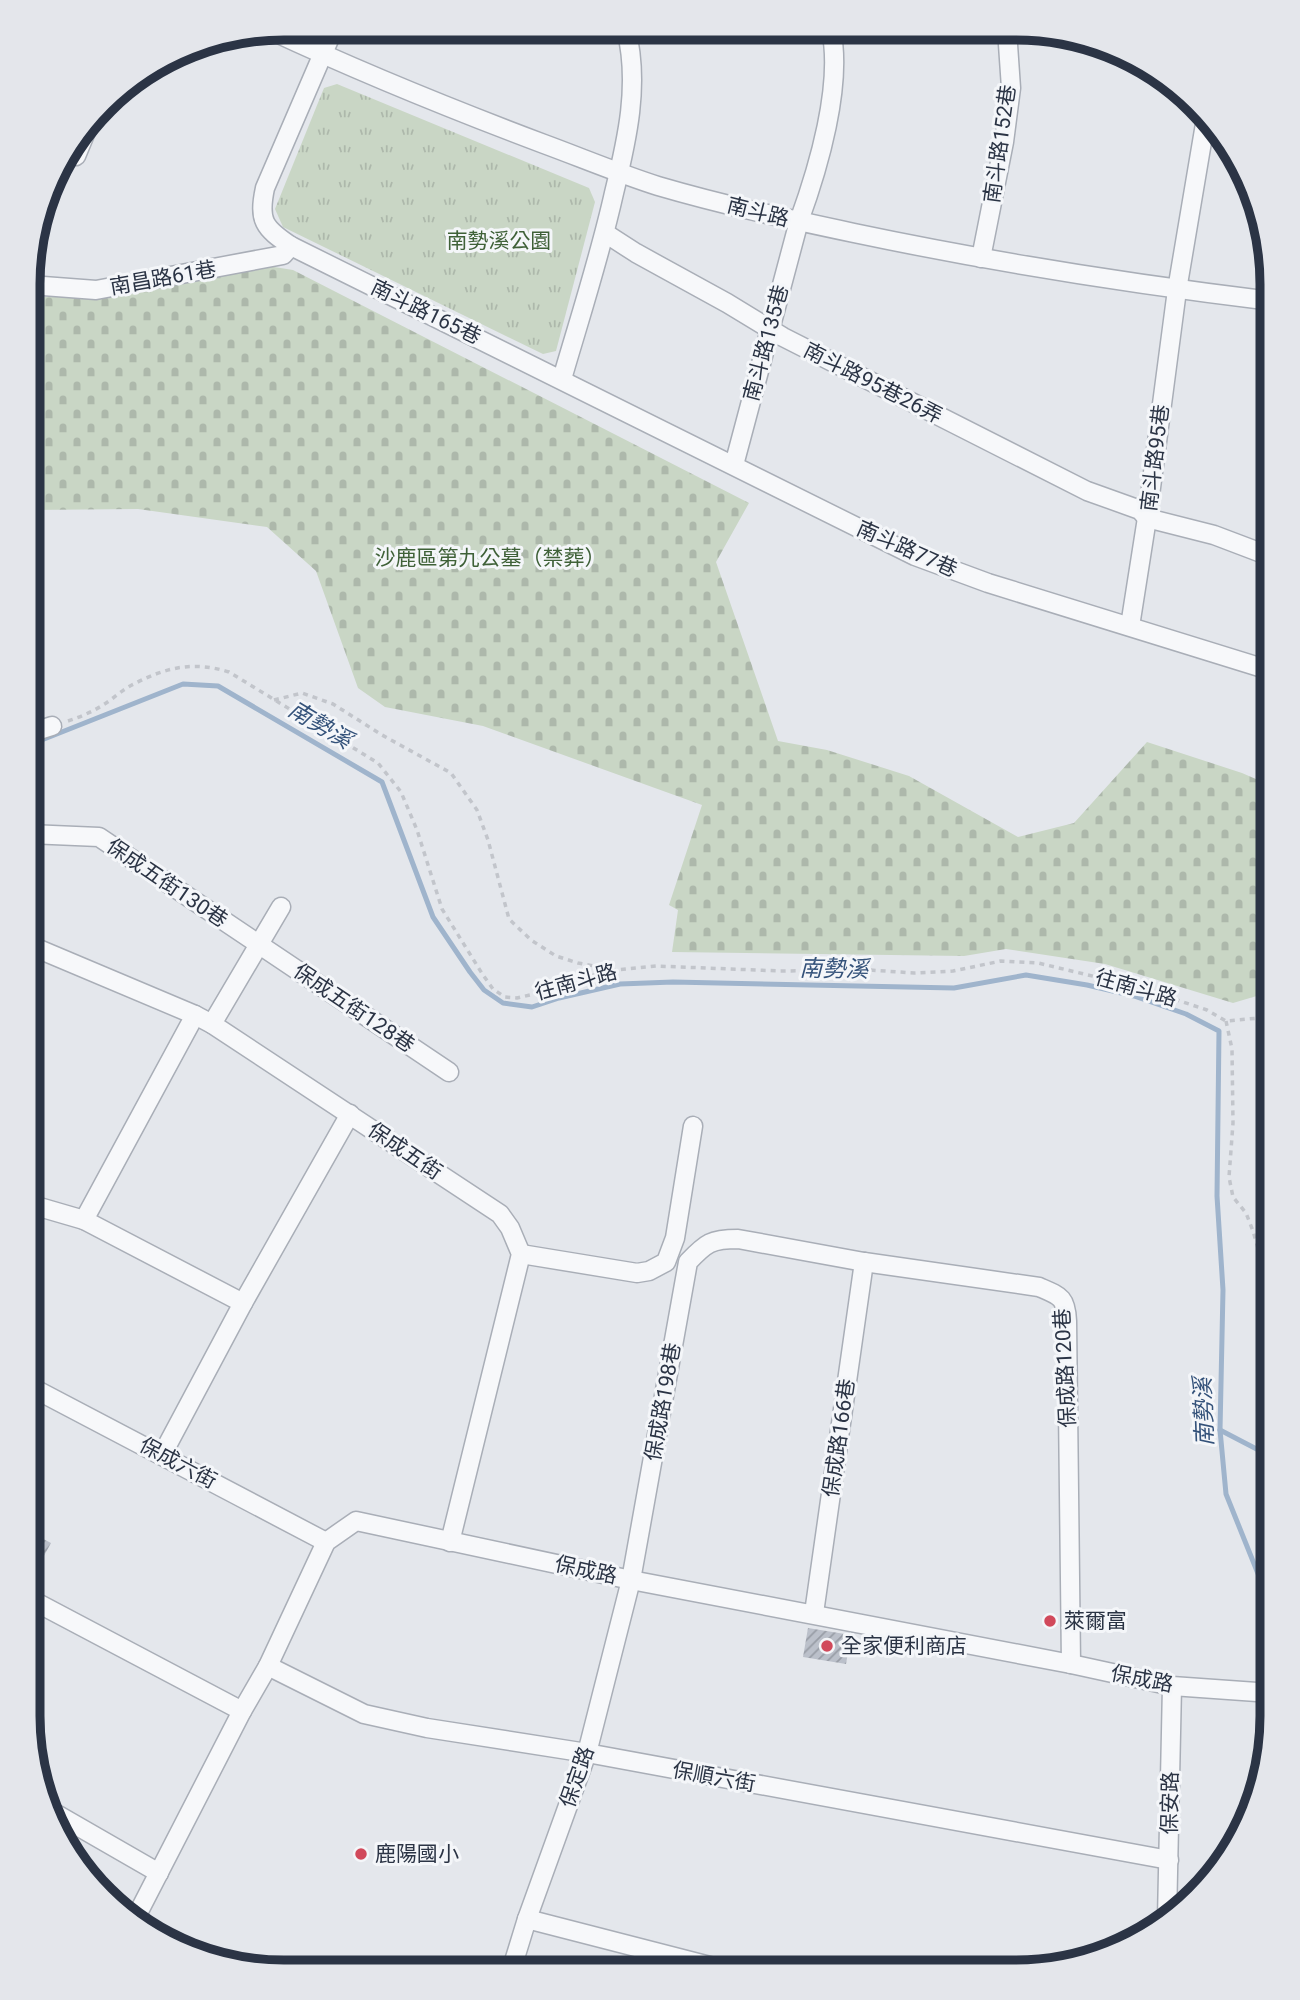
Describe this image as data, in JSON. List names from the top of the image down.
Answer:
{
  "streets": {
    "street": [
      "南斗路152巷",
      "南斗路",
      "南昌路61巷",
      "南斗路165巷",
      "南斗路135巷",
      "南斗路95巷26弄",
      "南斗路95巷",
      "南斗路77巷",
      "保成五街130巷",
      "保成五街128巷",
      "保成五街",
      "保成路120巷",
      "保成路198巷",
      "保成路166巷",
      "保成六街",
      "保成路",
      "保定路",
      "保順六街",
      "保安路"
    ],
    "path": ["往南斗路"]
  },
  "crossings": [
    ["南斗路152巷", "南斗路"],
    ["南斗路", "南斗路165巷"],
    ["南斗路", "南斗路135巷"],
    ["南斗路", "南斗路95巷"],
    ["南昌路61巷", "南斗路165巷"],
    ["南斗路165巷", "南斗路77巷"],
    ["南斗路135巷", "南斗路95巷26弄"],
    ["南斗路135巷", "南斗路77巷"],
    ["南斗路95巷26弄", "南斗路95巷"],
    ["南斗路95巷", "南斗路77巷"],
    ["保成五街130巷", "保成五街128巷"],
    ["保成五街", "保成六街"],
    ["保成路120巷", "保成路198巷"],
    ["保成路120巷", "保成路166巷"],
    ["保成路120巷", "保成路"],
    ["保成路198巷", "保成路"],
    ["保成路198巷", "保定路"],
    ["保成路166巷", "保成路"],
    ["保成六街", "保成路"],
    ["保成路", "保定路"],
    ["保成路", "保順六街"],
    ["保成路", "保安路"],
    ["保定路", "保順六街"],
    ["保順六街", "保安路"]
  ],
  "water": ["南勢溪"],
  "parks": ["南勢溪公園", "沙鹿區第九公墓（禁葬）"],
  "places": ["萊爾富", "全家便利商店", "鹿陽國小"]
}
